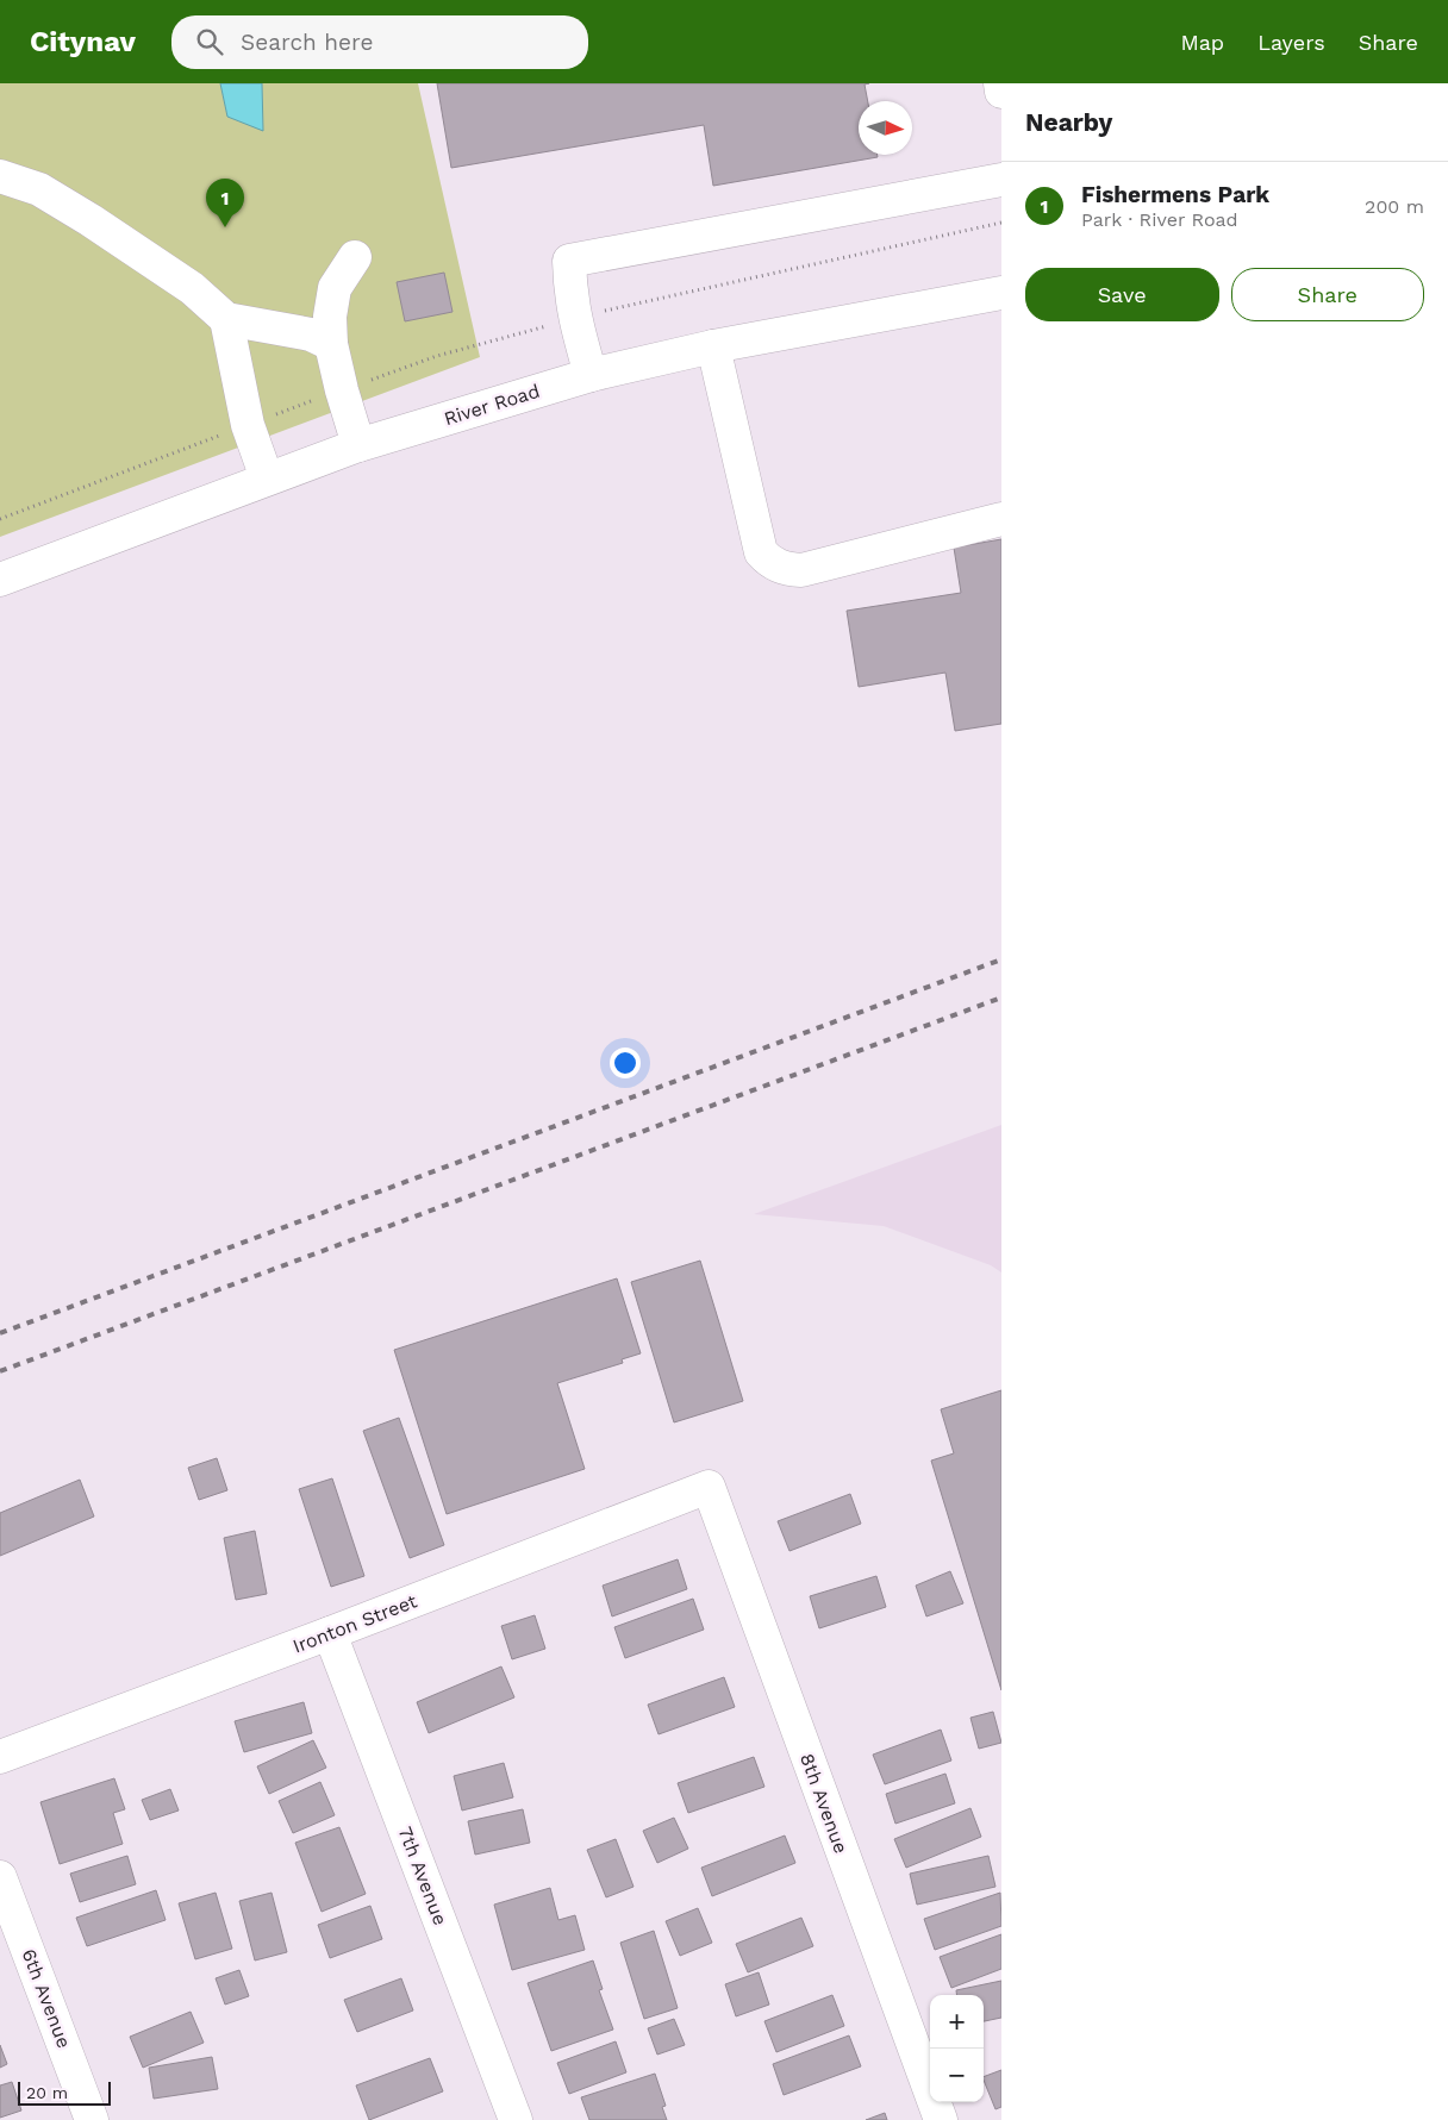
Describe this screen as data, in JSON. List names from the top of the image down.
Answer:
{
  "streets": {
    "street": [
      "River Road",
      "Ironton Street",
      "8th Avenue",
      "7th Avenue",
      "6th Avenue"
    ]
  },
  "crossings": [
    ["Ironton Street", "8th Avenue"],
    ["Ironton Street", "7th Avenue"]
  ],
  "scale_bar": "20 m",
  "north": "right",
  "page": {
    "header": "Citynav",
    "search": "Search here",
    "nav": ["Map", "Layers", "Share"],
    "heading": "Nearby",
    "list": [
      {
        "mark": "1",
        "name": "Fishermens Park",
        "note": "Park · River Road",
        "value": "200 m"
      }
    ],
    "pins": "1",
    "buttons": ["Save", "Share"],
    "map_buttons": ["+", "−"],
    "scale": "20 m"
  }
}
